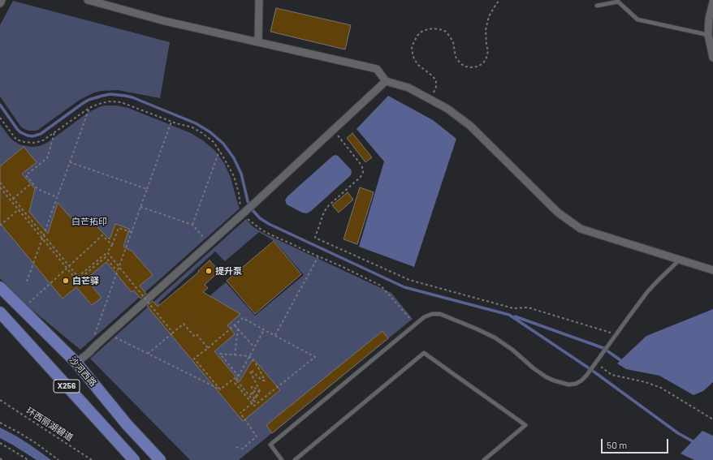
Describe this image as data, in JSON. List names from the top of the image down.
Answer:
{
  "streets": {
    "main road": ["沙河西路", "X256"],
    "path": ["环西丽湖碧道"]
  },
  "parks": ["白芒拓印"],
  "places": ["提升泵", "白芒驿"],
  "scale_bar": "50 m"
}
